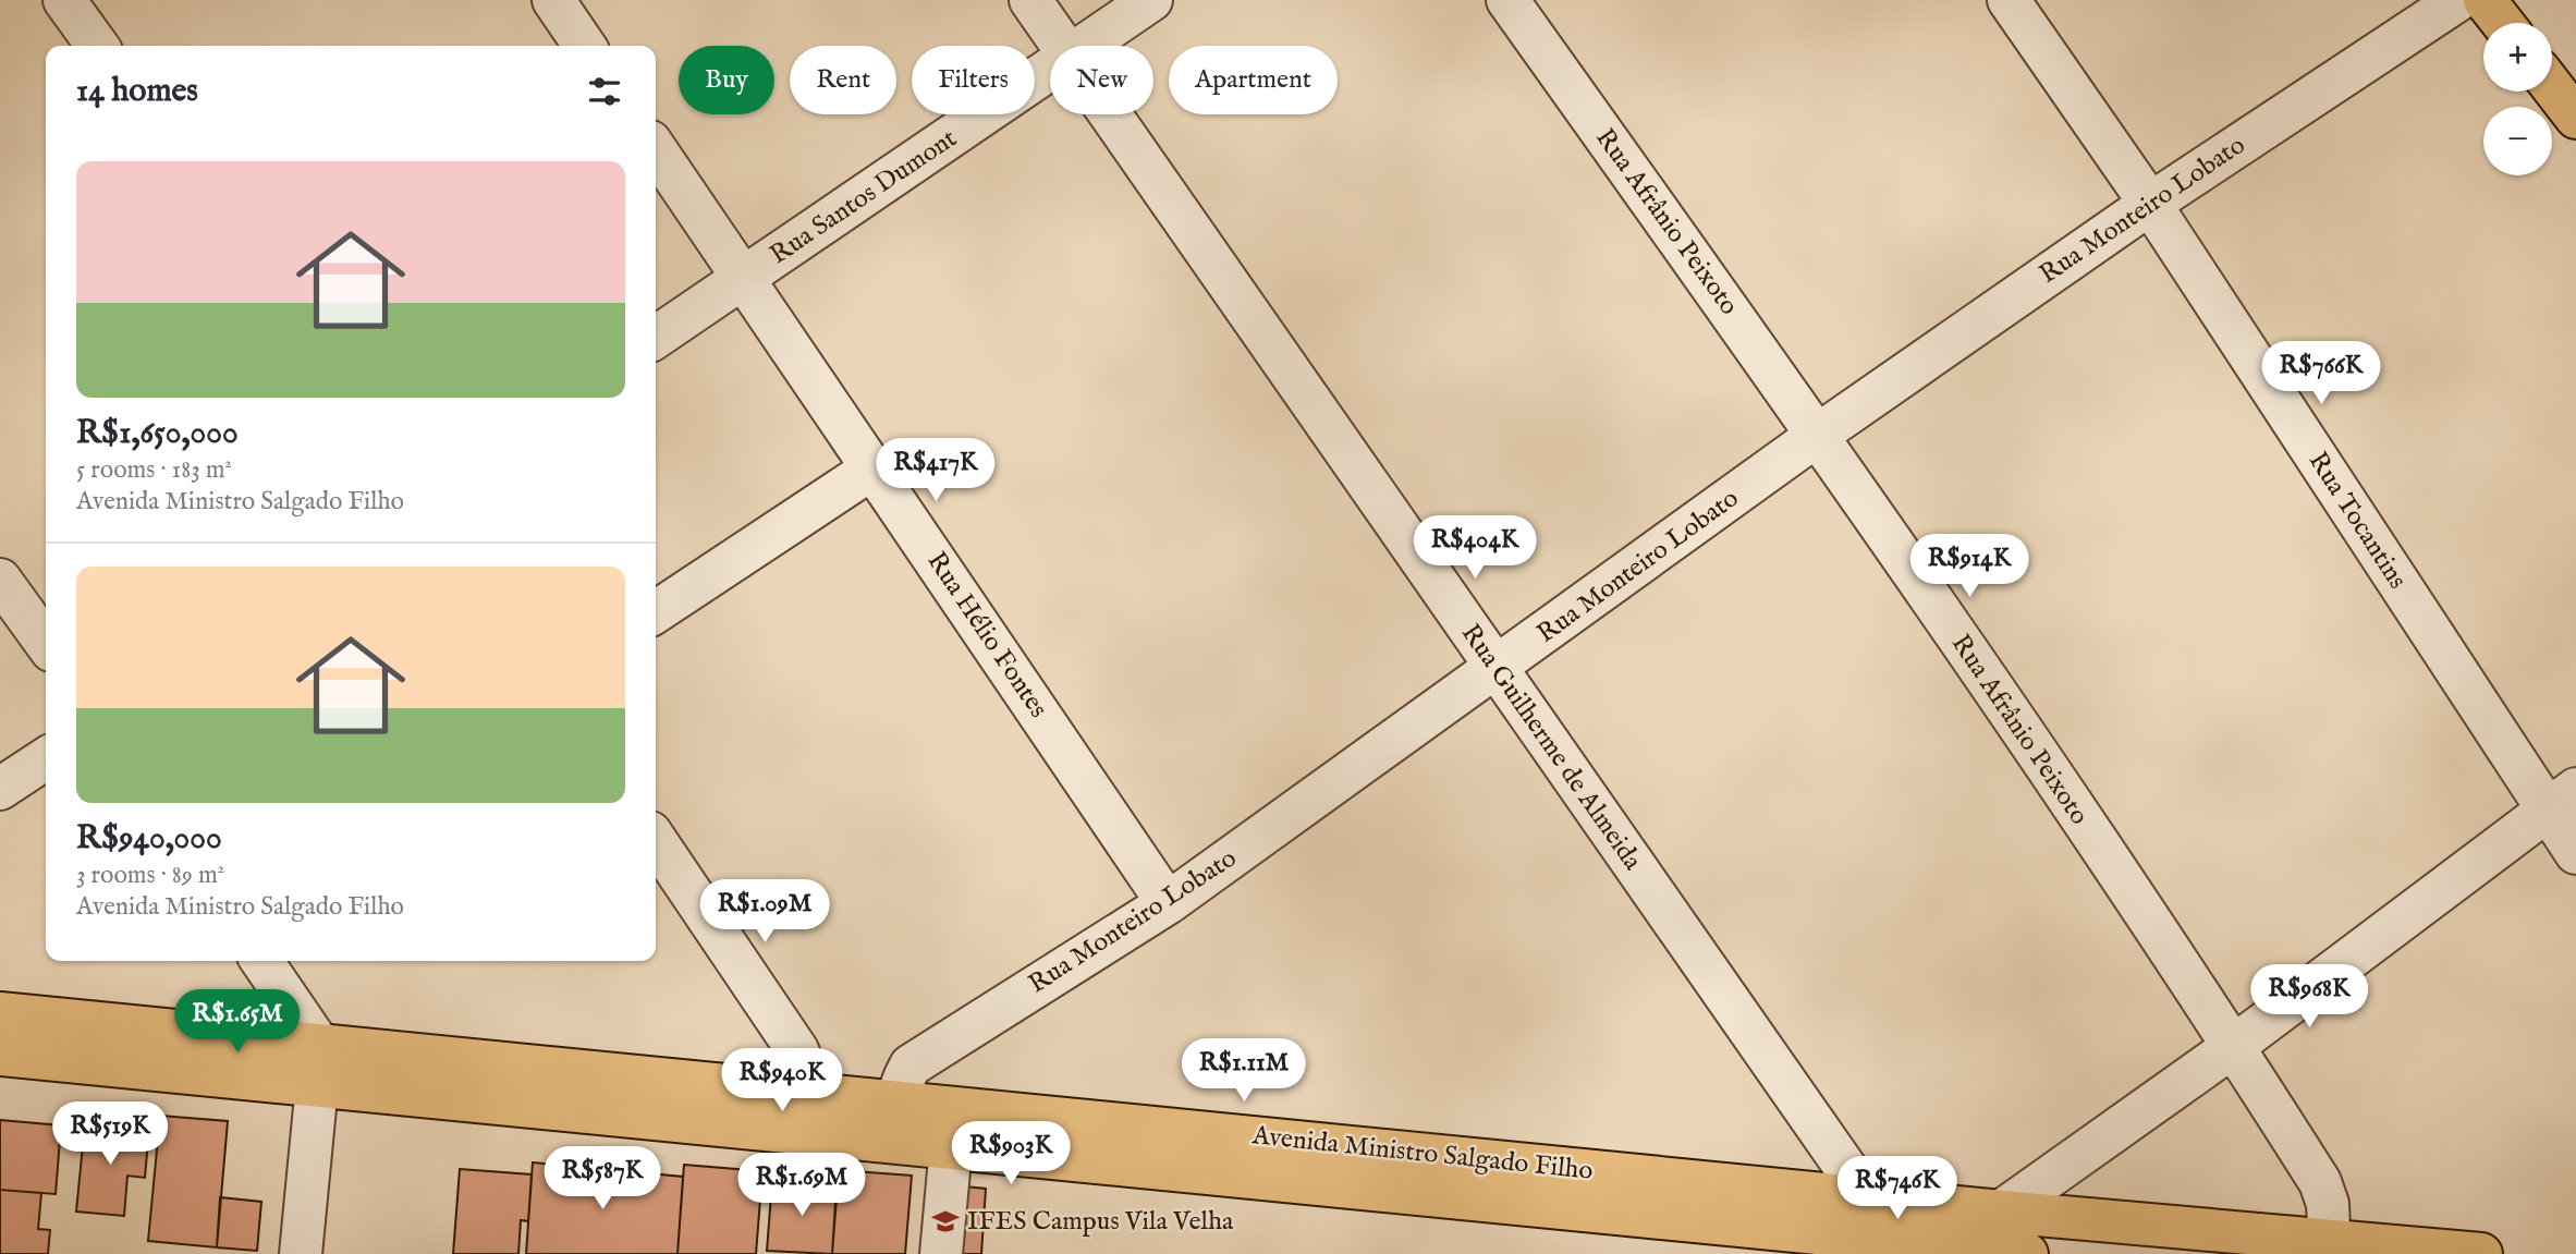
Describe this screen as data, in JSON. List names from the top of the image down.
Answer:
{
  "streets": {
    "main road": ["Avenida Ministro Salgado Filho"],
    "street": [
      "Rua Santos Dumont",
      "Rua Monteiro Lobato",
      "Rua Afrânio Peixoto",
      "Rua Tocantins",
      "Rua Hélio Fontes",
      "Rua Guilherme de Almeida"
    ]
  },
  "crossings": [
    ["Rua Santos Dumont", "Rua Hélio Fontes"],
    ["Rua Monteiro Lobato", "Rua Afrânio Peixoto"],
    ["Rua Monteiro Lobato", "Rua Tocantins"],
    ["Rua Monteiro Lobato", "Rua Hélio Fontes"],
    ["Rua Monteiro Lobato", "Rua Guilherme de Almeida"],
    ["Rua Monteiro Lobato", "Avenida Ministro Salgado Filho"],
    ["Rua Afrânio Peixoto", "Avenida Ministro Salgado Filho"],
    ["Rua Guilherme de Almeida", "Avenida Ministro Salgado Filho"]
  ],
  "places": {
    "school or university": ["IFES Campus Vila Velha"]
  },
  "page": {
    "map_buttons": ["+", "−"],
    "chip": [
      "Buy",
      "Rent",
      "Filters",
      "New",
      "Apartment"
    ],
    "heading": "14 homes",
    "list": [
      {
        "name": "R$1,650,000",
        "note": "5 rooms · 183 m² · Avenida Ministro Salgado Filho"
      },
      {
        "name": "R$940,000",
        "note": "3 rooms · 89 m² · Avenida Ministro Salgado Filho"
      }
    ],
    "price": [
      "R$766K",
      "R$417K",
      "R$404K",
      "R$914K",
      "R$1.09M",
      "R$968K",
      "R$1.65M",
      "R$1.11M",
      "R$940K",
      "R$519K",
      "R$903K",
      "R$587K",
      "R$1.69M",
      "R$746K"
    ]
  }
}
